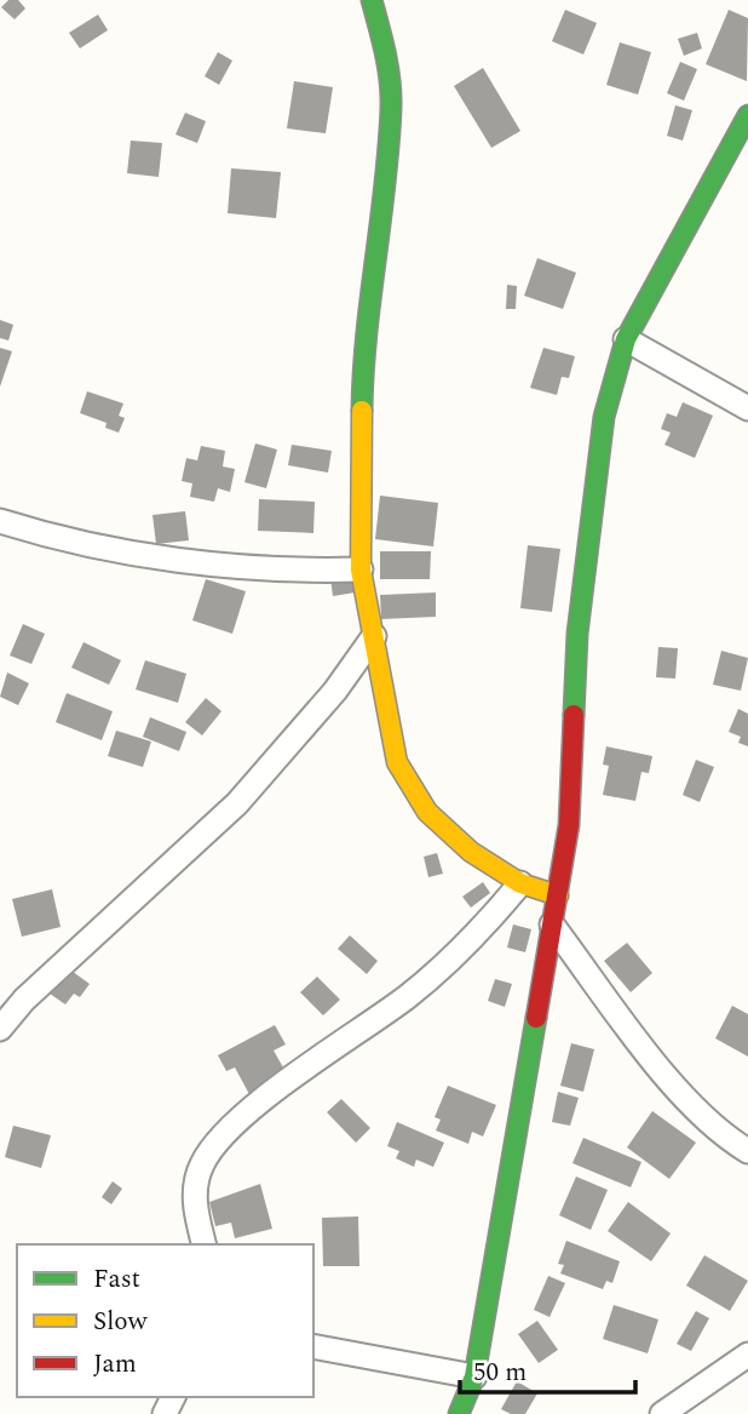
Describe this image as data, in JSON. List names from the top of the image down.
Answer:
{
  "legend": ["Fast", "Slow", "Jam"],
  "scale_bar": "50 m"
}
